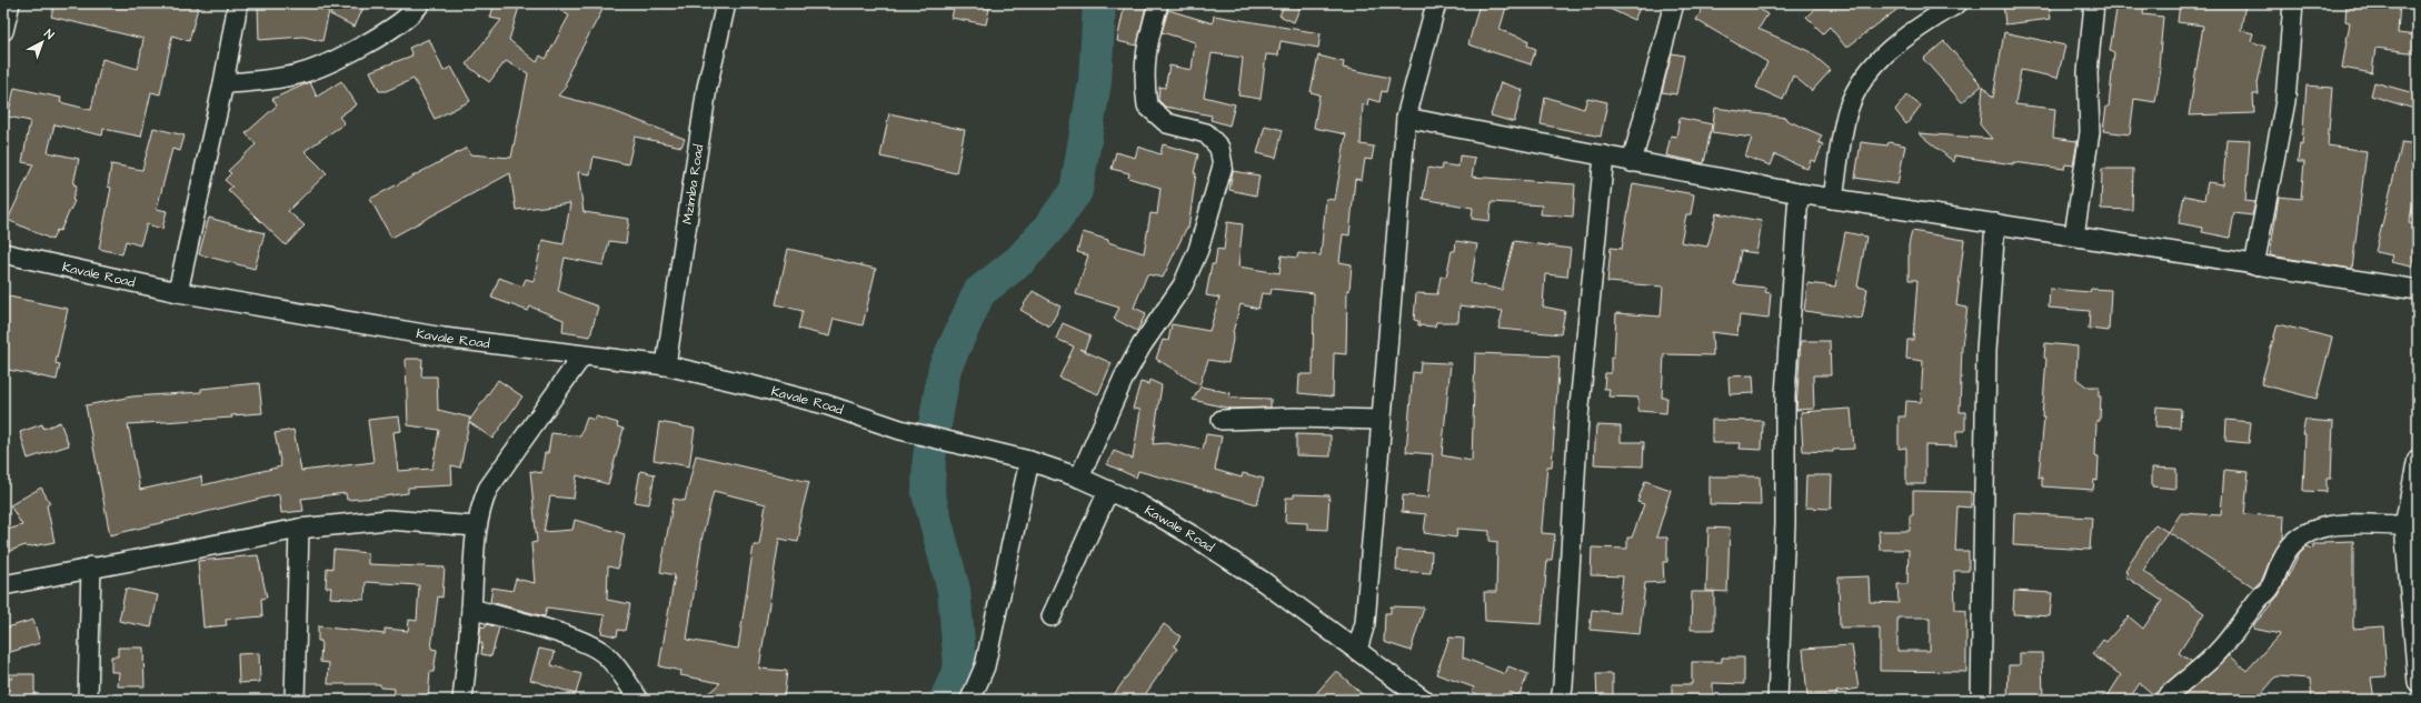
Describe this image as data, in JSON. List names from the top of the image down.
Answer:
{
  "streets": {
    "street": ["Mzimba Road", "Kavale Road", "Kawale Road"]
  },
  "crossings": [
    ["Mzimba Road", "Kavale Road"],
    ["Kavale Road", "Kawale Road"]
  ],
  "north": "top right"
}
